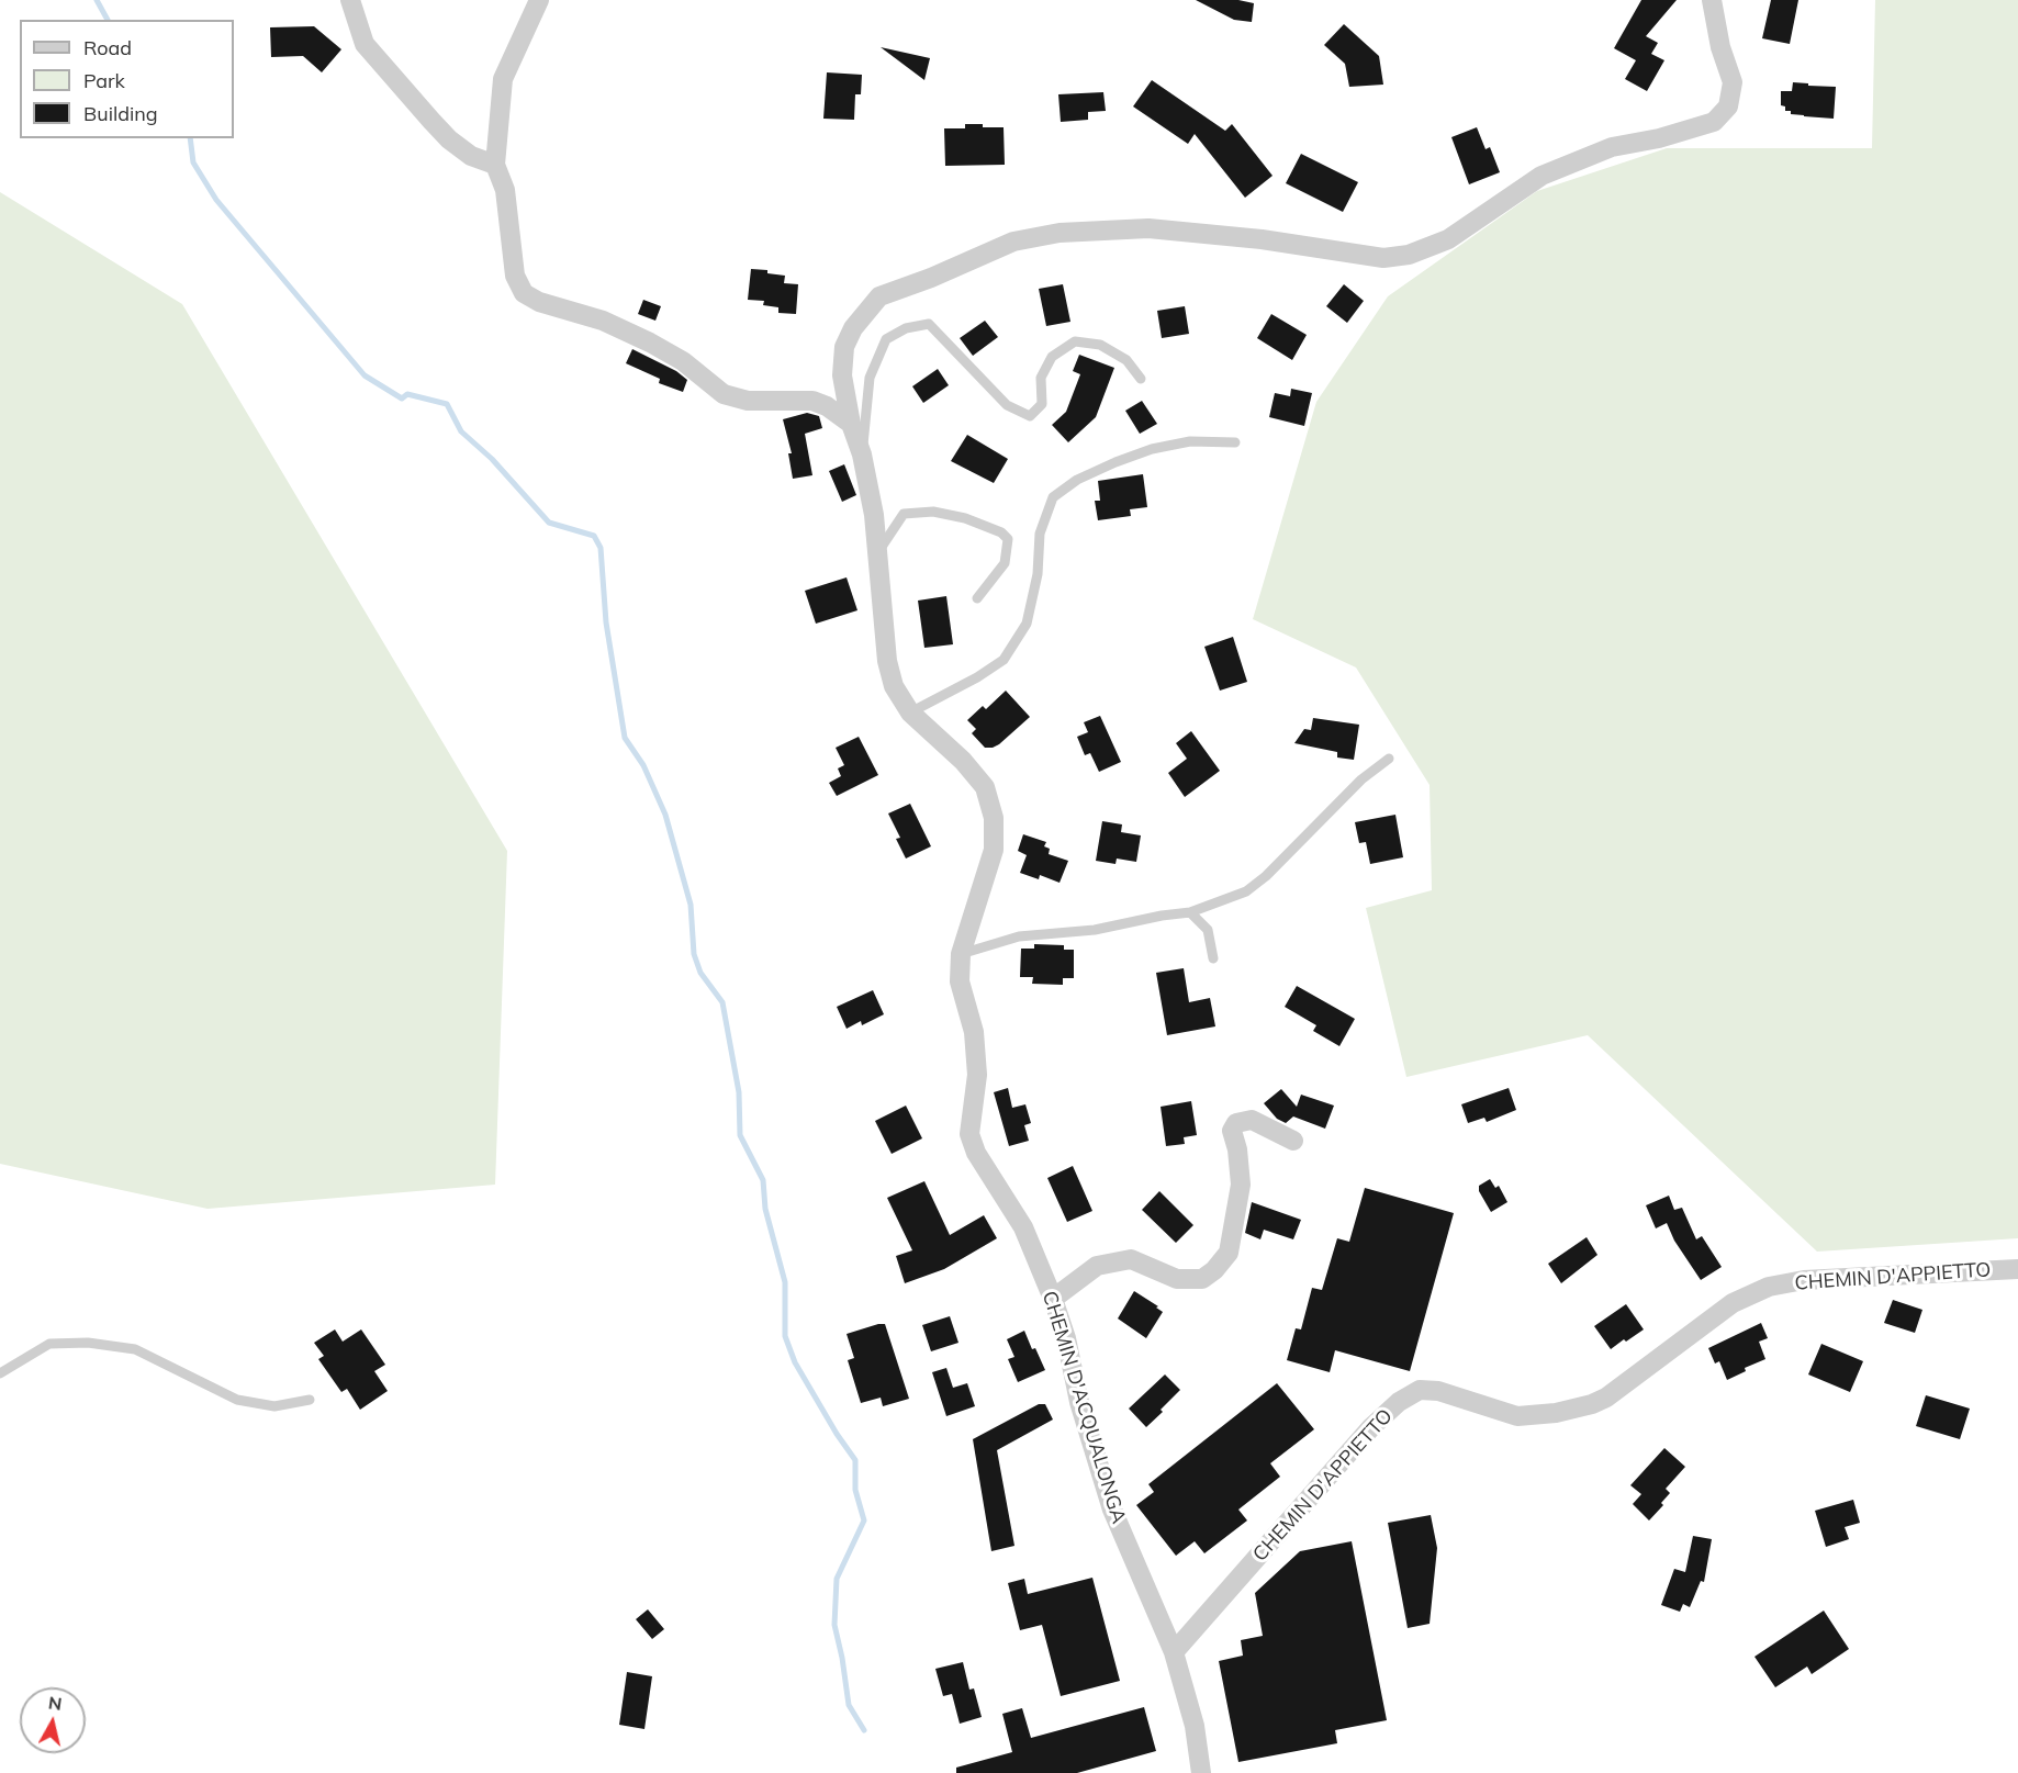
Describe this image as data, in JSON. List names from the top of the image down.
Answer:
{
  "streets": {
    "street": ["CHEMIN D'APPIETTO", "CHEMIN D'ACQUALONGA"]
  },
  "crossings": [
    ["CHEMIN D'APPIETTO", "CHEMIN D'ACQUALONGA"]
  ],
  "legend": ["Road", "Park", "Building"],
  "north": "top"
}
